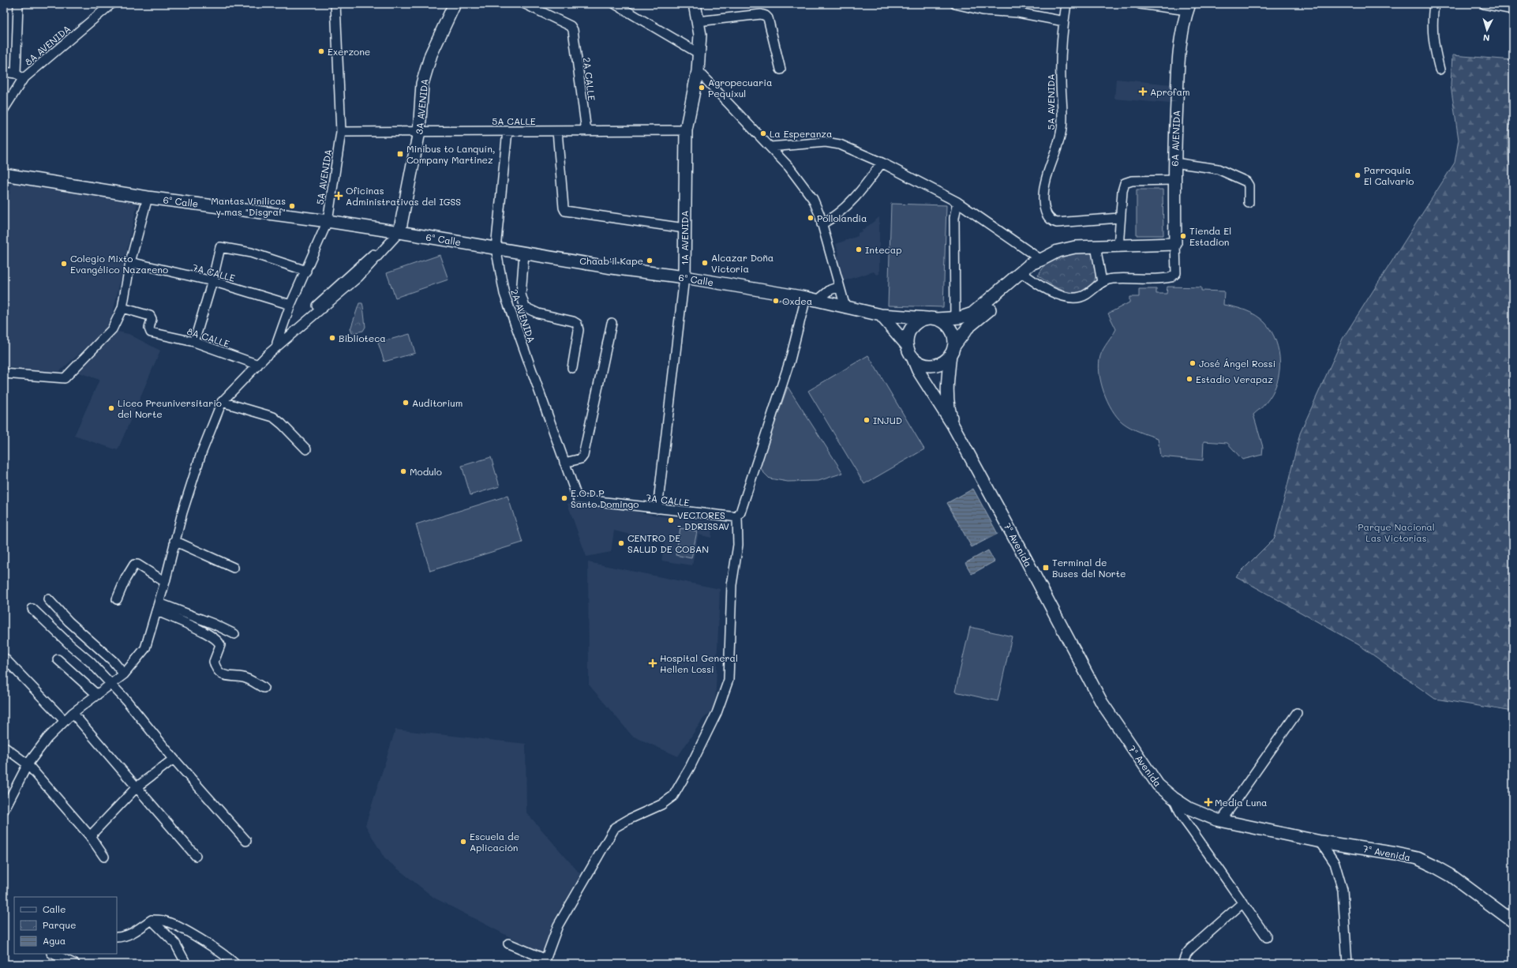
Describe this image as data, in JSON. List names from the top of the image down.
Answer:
{
  "streets": {
    "main road": [
      "3A AVENIDA",
      "6A AVENIDA",
      "6ª Calle",
      "1A AVENIDA",
      "7ª Avenida"
    ],
    "street": [
      "8A AVENIDA",
      "2A CALLE",
      "5A AVENIDA",
      "5A CALLE",
      "7A CALLE",
      "2A AVENIDA",
      "8A CALLE"
    ]
  },
  "crossings": [
    ["2A CALLE", "5A CALLE"],
    ["5A AVENIDA", "5A CALLE"],
    ["5A AVENIDA", "6ª Calle"],
    ["5A AVENIDA", "7A CALLE"],
    ["3A AVENIDA", "5A CALLE"],
    ["3A AVENIDA", "6ª Calle"],
    ["5A CALLE", "1A AVENIDA"],
    ["5A CALLE", "2A AVENIDA"],
    ["6ª Calle", "1A AVENIDA"],
    ["6ª Calle", "2A AVENIDA"],
    ["6ª Calle", "7ª Avenida"],
    ["1A AVENIDA", "7A CALLE"],
    ["7A CALLE", "2A AVENIDA"]
  ],
  "parks": ["Parque Nacional Las Victorias"],
  "places": {
    "other": [
      "Exerzone",
      "Agropecuaria Pequixul",
      "La Esperanza",
      "Parroquia El Calvario",
      "Mantas Vinilicas y mas \"Disgraf\"",
      "Pollolandia",
      "Tienda El Estadion",
      "Intecap",
      "Chaab'il Kape",
      "Alcazar Doña Victoria",
      "Colegio Mixto Evangélico Nazareno",
      "Oxdea",
      "Biblioteca",
      "José Ángel Rossi",
      "Estadio Verapaz",
      "Auditorium",
      "Liceo Preuniversitario del Norte",
      "INJUD",
      "Modulo",
      "E.O.D.P Santo Domingo",
      "VECTORES - DDRISSAV",
      "CENTRO DE SALUD DE COBAN",
      "Escuela de Aplicación"
    ],
    "health": [
      "Aprofam",
      "Oficinas Administrativas del IGSS",
      "Hospital General Hellen Lossi",
      "Media Luna"
    ],
    "transit": ["Minibus to Lanquín, Company Martinez", "Terminal de Buses del Norte"]
  },
  "legend": ["Calle", "Parque", "Agua"],
  "north": "bottom"
}
